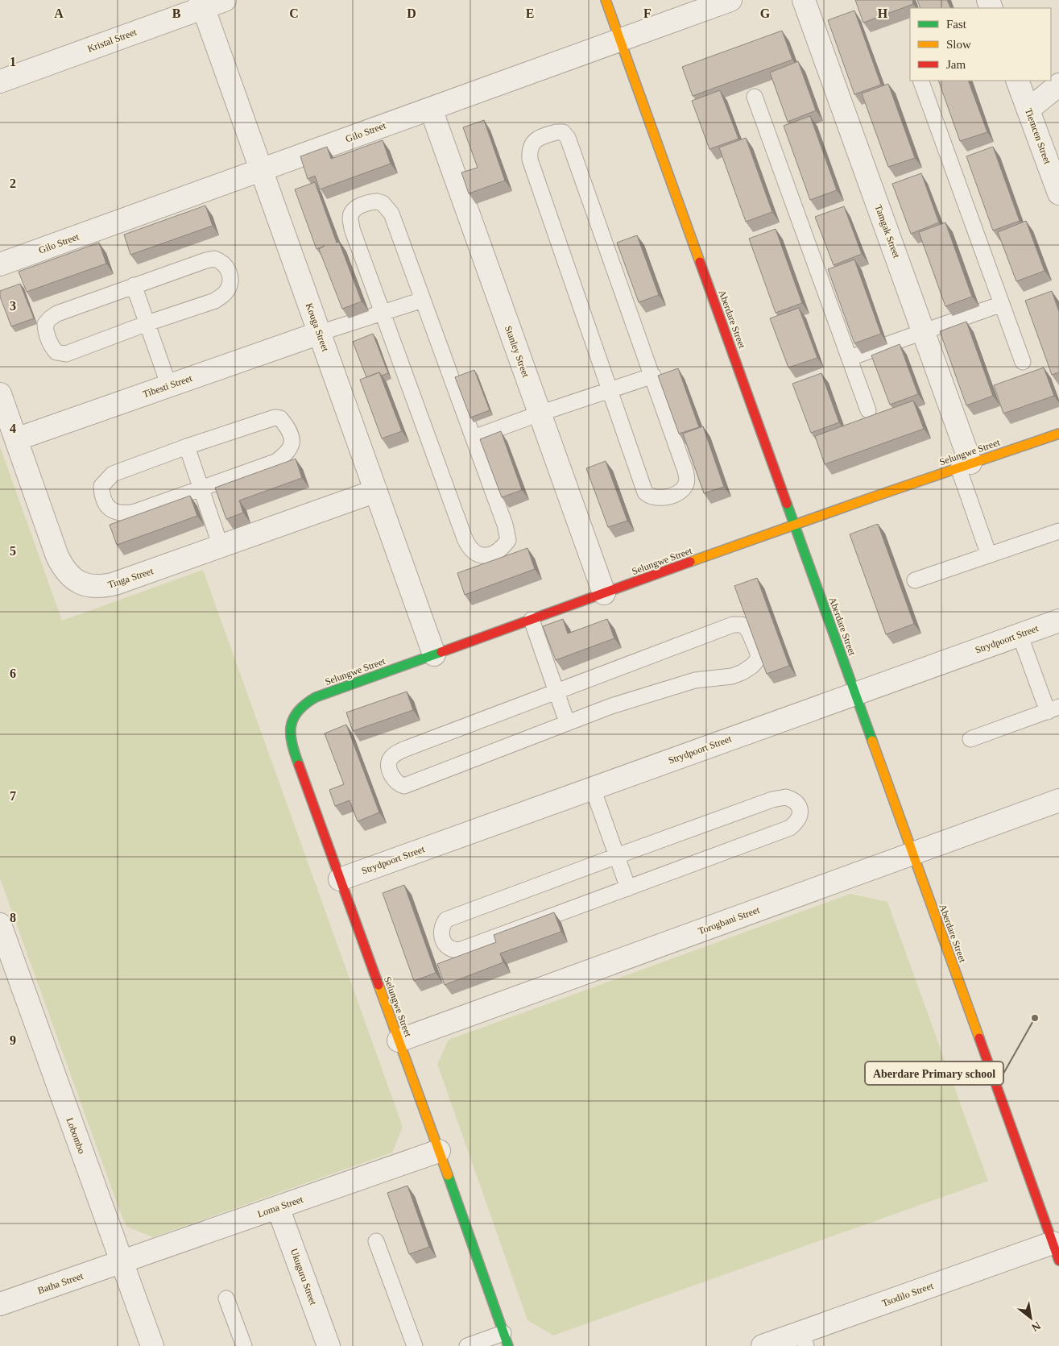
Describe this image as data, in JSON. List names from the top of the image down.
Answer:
{
  "streets": {
    "street": [
      "Kristal Street",
      "Gilo Street",
      "Tiemcen Street",
      "Tamgak Street",
      "Aberdare Street",
      "Kouga Street",
      "Stanley Street",
      "Tibesti Street",
      "Selungwe Street",
      "Tinga Street",
      "Strydpoort Street",
      "Torogbani Street",
      "Lobombo",
      "Loma Street",
      "Ukuguru Street",
      "Batha Street",
      "Tsodilo Street"
    ]
  },
  "crossings": [
    ["Kristal Street", "Kouga Street"],
    ["Gilo Street", "Aberdare Street"],
    ["Gilo Street", "Kouga Street"],
    ["Gilo Street", "Stanley Street"],
    ["Tamgak Street", "Selungwe Street"],
    ["Aberdare Street", "Selungwe Street"],
    ["Aberdare Street", "Strydpoort Street"],
    ["Aberdare Street", "Torogbani Street"],
    ["Aberdare Street", "Tsodilo Street"],
    ["Kouga Street", "Tibesti Street"],
    ["Kouga Street", "Selungwe Street"],
    ["Kouga Street", "Tinga Street"],
    ["Stanley Street", "Selungwe Street"],
    ["Tibesti Street", "Tinga Street"],
    ["Selungwe Street", "Strydpoort Street"],
    ["Selungwe Street", "Torogbani Street"],
    ["Selungwe Street", "Loma Street"],
    ["Lobombo", "Loma Street"],
    ["Lobombo", "Batha Street"],
    ["Loma Street", "Ukuguru Street"],
    ["Loma Street", "Batha Street"]
  ],
  "places": ["Aberdare Primary school"],
  "legend": ["Fast", "Slow", "Jam"],
  "north": "bottom right",
  "grid": {
    "columns": [
      "A",
      "B",
      "C",
      "D",
      "E",
      "F",
      "G",
      "H"
    ],
    "rows": [
      "1",
      "2",
      "3",
      "4",
      "5",
      "6",
      "7",
      "8",
      "9"
    ]
  }
}
